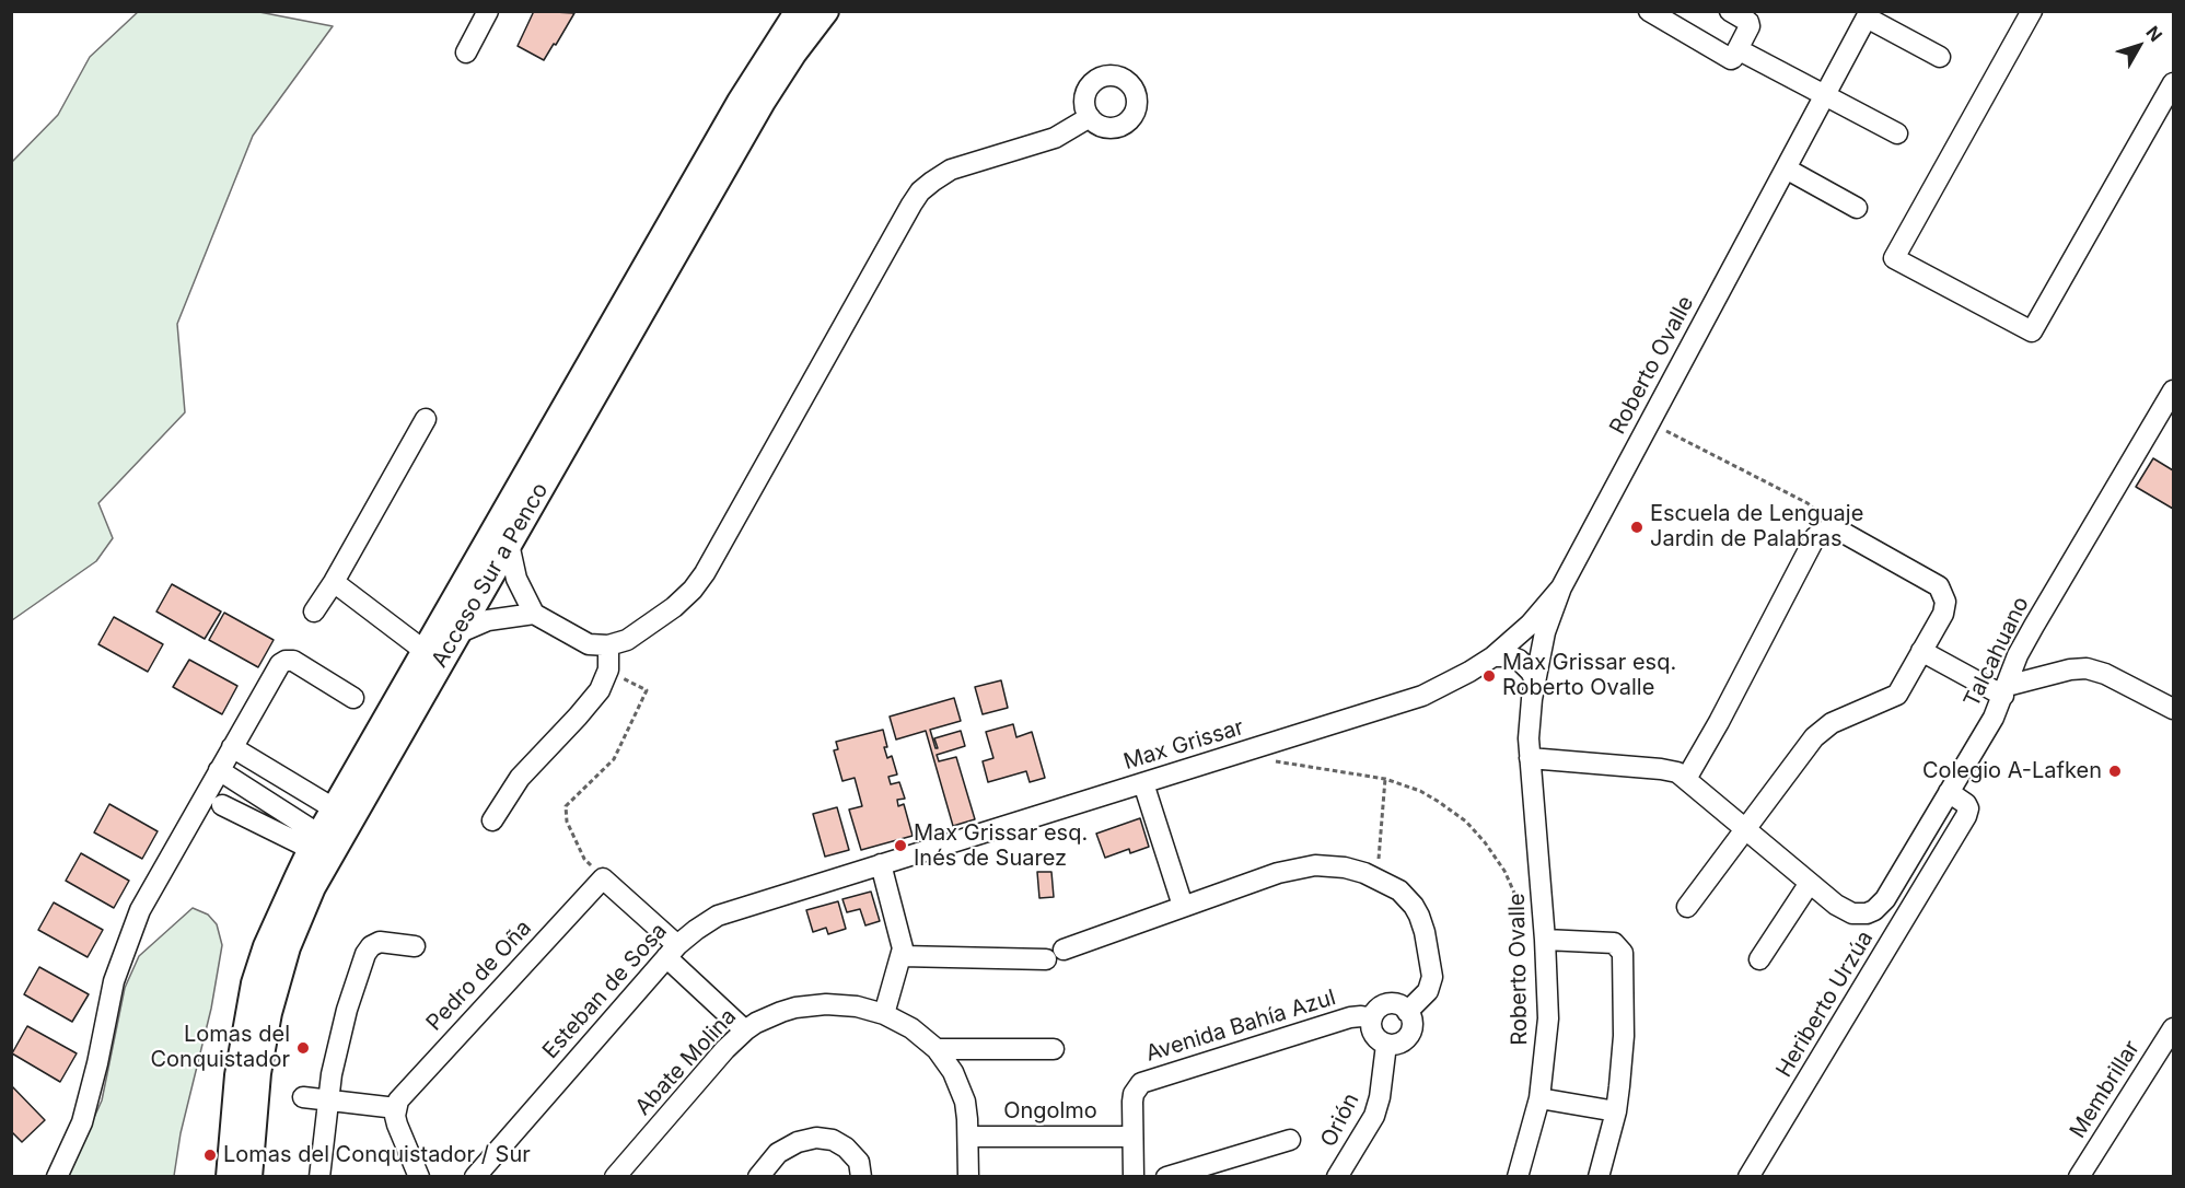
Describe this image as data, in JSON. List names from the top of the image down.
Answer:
{
  "streets": {
    "main road": ["Acceso Sur a Penco"],
    "street": [
      "Roberto Ovalle",
      "Talcahuano",
      "Max Grissar",
      "Pedro de Oña",
      "Esteban de Sosa",
      "Heriberto Urzúa",
      "Avenida Bahía Azul",
      "Abate Molina",
      "Membrillar",
      "Ongolmo",
      "Orión"
    ]
  },
  "crossings": [
    ["Roberto Ovalle", "Max Grissar"],
    ["Talcahuano", "Heriberto Urzúa"],
    ["Max Grissar", "Esteban de Sosa"],
    ["Pedro de Oña", "Esteban de Sosa"],
    ["Avenida Bahía Azul", "Ongolmo"],
    ["Avenida Bahía Azul", "Orión"],
    ["Abate Molina", "Ongolmo"]
  ],
  "places": [
    "Escuela de Lenguaje Jardin de Palabras",
    "Max Grissar esq. Roberto Ovalle",
    "Colegio A-Lafken",
    "Max Grissar esq. Inés de Suarez",
    "Lomas del Conquistador",
    "Lomas del Conquistador / Sur"
  ],
  "north": "top right"
}
